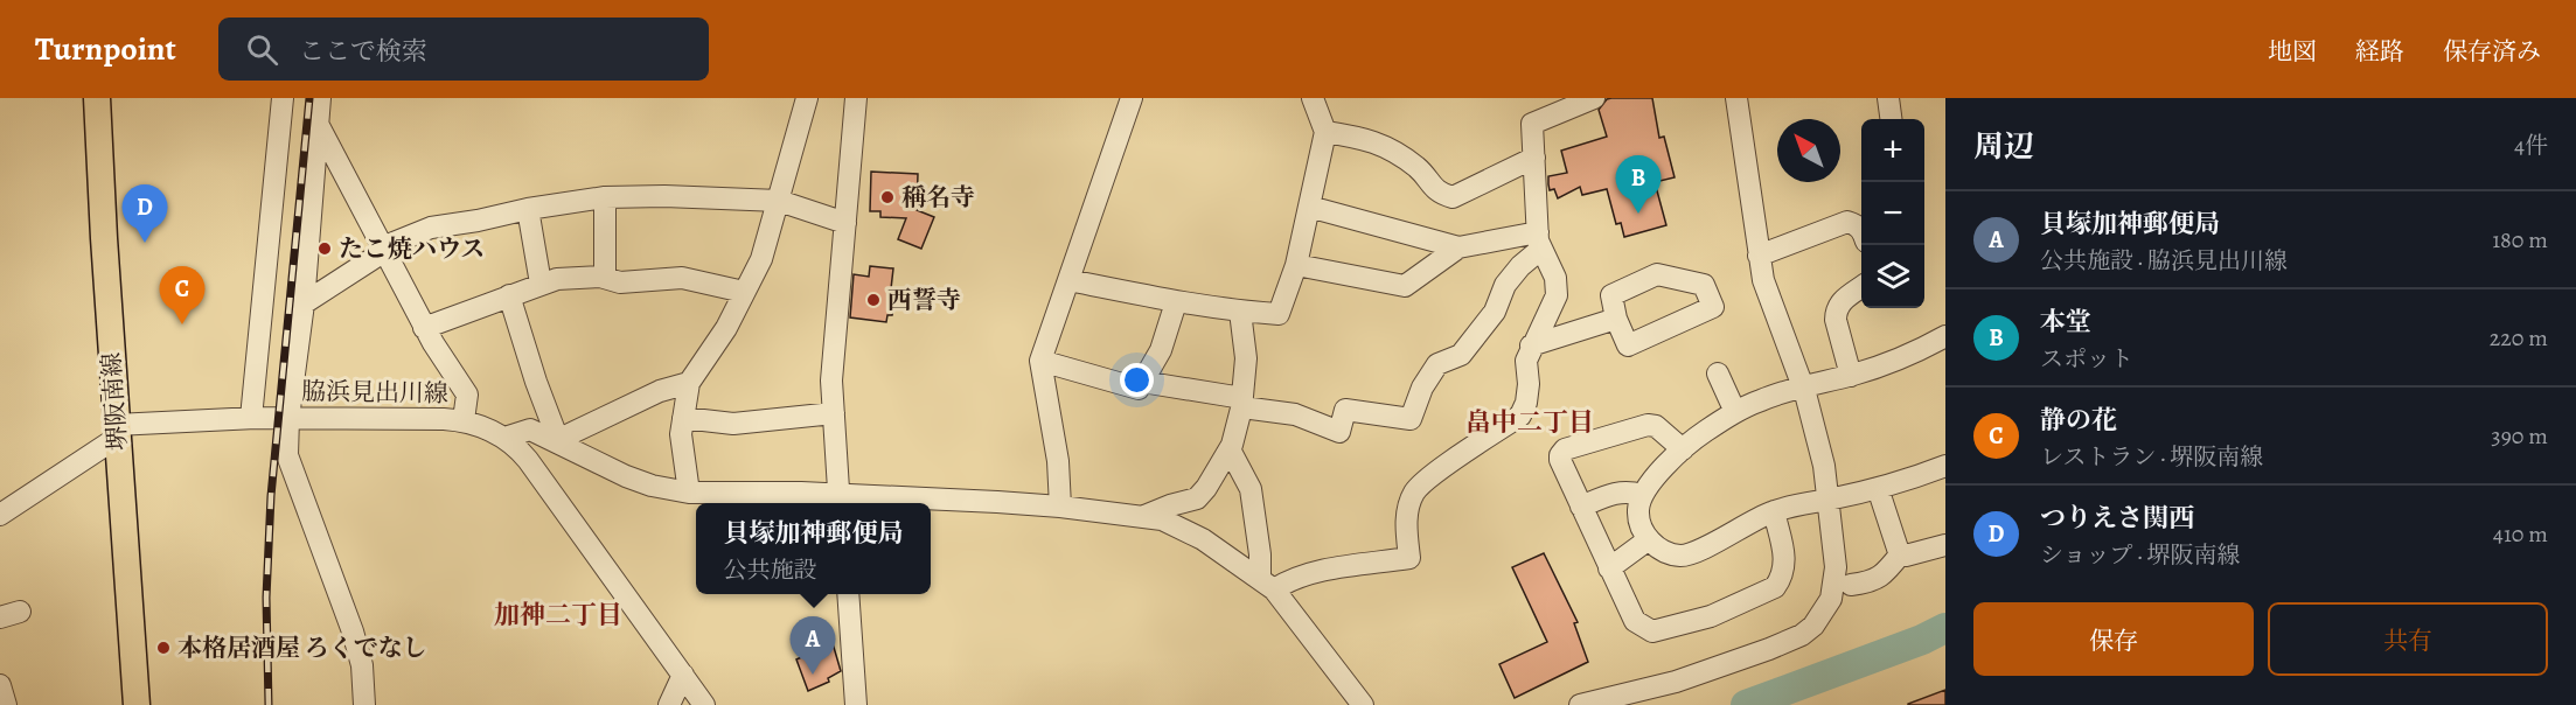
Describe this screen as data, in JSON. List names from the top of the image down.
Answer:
{
  "streets": {
    "main road": ["堺阪南線"],
    "street": ["脇浜見出川線"]
  },
  "crossings": [
    ["脇浜見出川線", "堺阪南線"]
  ],
  "districts": ["畠中二丁目", "加神二丁目"],
  "places": [
    "稱名寺",
    "たこ焼ハウス",
    "西誓寺",
    "本格居酒屋 ろくでなし"
  ],
  "north": "top left",
  "page": {
    "header": "Turnpoint",
    "search": "ここで検索",
    "nav": ["地図", "経路", "保存済み"],
    "heading": ["周辺", "4件"],
    "map_buttons": ["+", "−"],
    "pins": [
      "B",
      "D",
      "C",
      "A"
    ],
    "list": [
      {
        "mark": "A",
        "name": "貝塚加神郵便局",
        "note": "公共施設 · 脇浜見出川線",
        "value": "180 m"
      },
      {
        "mark": "B",
        "name": "本堂",
        "note": "スポット",
        "value": "220 m"
      },
      {
        "mark": "C",
        "name": "静の花",
        "note": "レストラン · 堺阪南線",
        "value": "390 m"
      },
      {
        "mark": "D",
        "name": "つりえさ関西",
        "note": "ショップ · 堺阪南線",
        "value": "410 m"
      }
    ],
    "popup": ["貝塚加神郵便局", "公共施設"],
    "buttons": ["保存", "共有"]
  }
}
